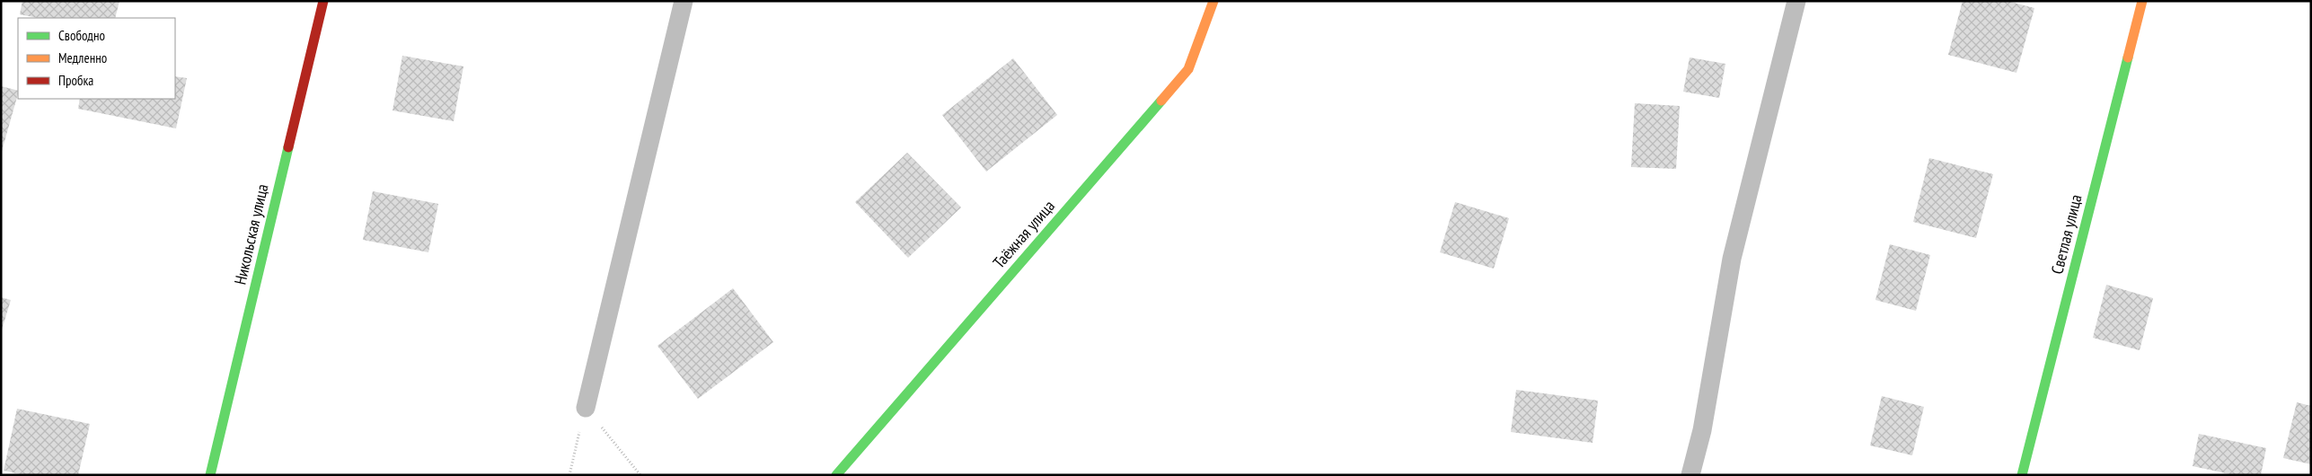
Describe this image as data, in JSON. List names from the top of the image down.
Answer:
{
  "streets": {
    "street": ["Никольская улица", "Таёжная улица", "Светлая улица"]
  },
  "legend": ["Свободно", "Медленно", "Пробка"]
}
